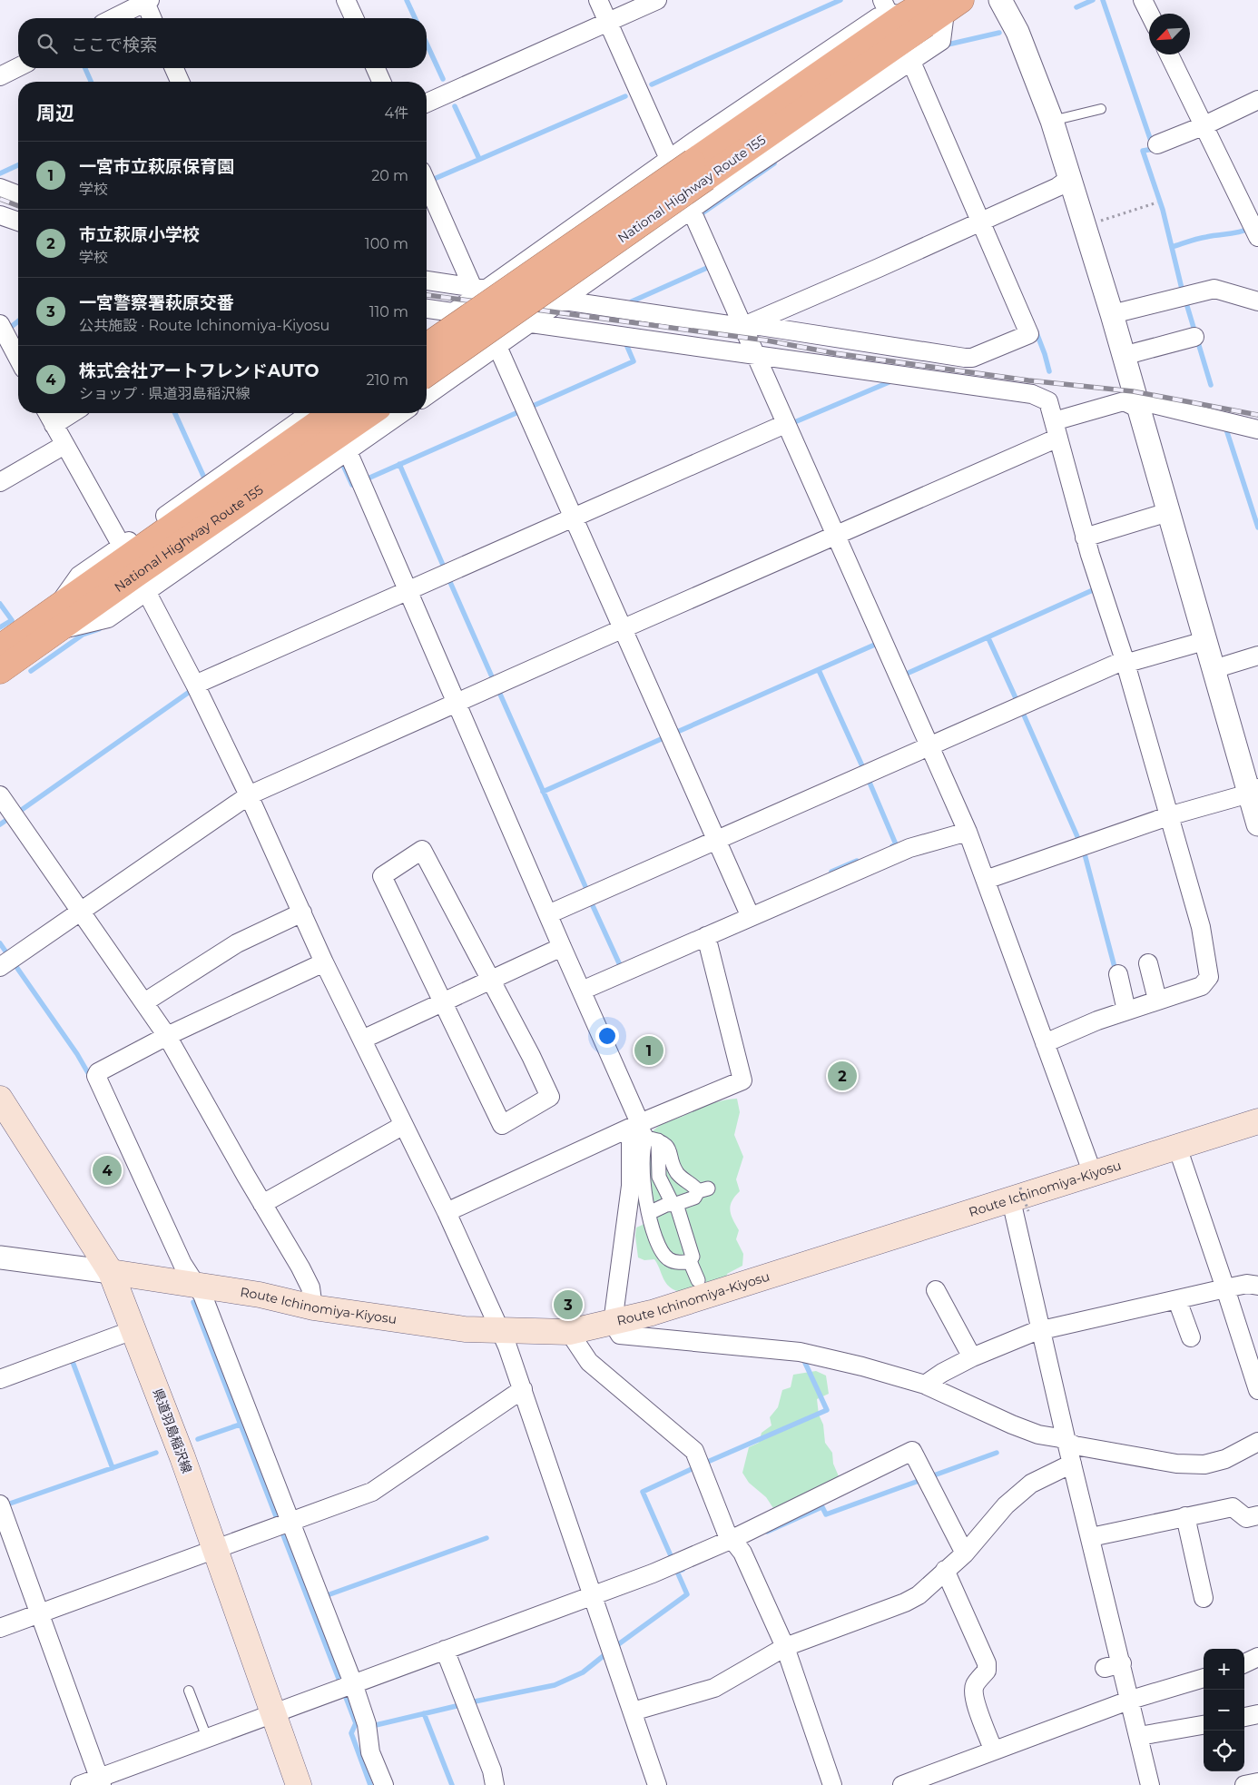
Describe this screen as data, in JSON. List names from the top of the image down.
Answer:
{
  "streets": {
    "highway": ["National Highway Route 155"],
    "main road": ["Route Ichinomiya-Kiyosu", "県道羽島稲沢線"]
  },
  "crossings": [
    ["Route Ichinomiya-Kiyosu", "県道羽島稲沢線"]
  ],
  "north": "bottom left",
  "page": {
    "search": "ここで検索",
    "heading": ["周辺", "4件"],
    "list": [
      {
        "mark": "1",
        "name": "一宮市立萩原保育園",
        "note": "学校",
        "value": "20 m"
      },
      {
        "mark": "2",
        "name": "市立萩原小学校",
        "note": "学校",
        "value": "100 m"
      },
      {
        "mark": "3",
        "name": "一宮警察署萩原交番",
        "note": "公共施設 · Route Ichinomiya-Kiyosu",
        "value": "110 m"
      },
      {
        "mark": "4",
        "name": "株式会社アートフレンドAUTO",
        "note": "ショップ · 県道羽島稲沢線",
        "value": "210 m"
      }
    ],
    "pins": [
      "1",
      "2",
      "4",
      "3"
    ],
    "map_buttons": ["+", "−"]
  }
}
